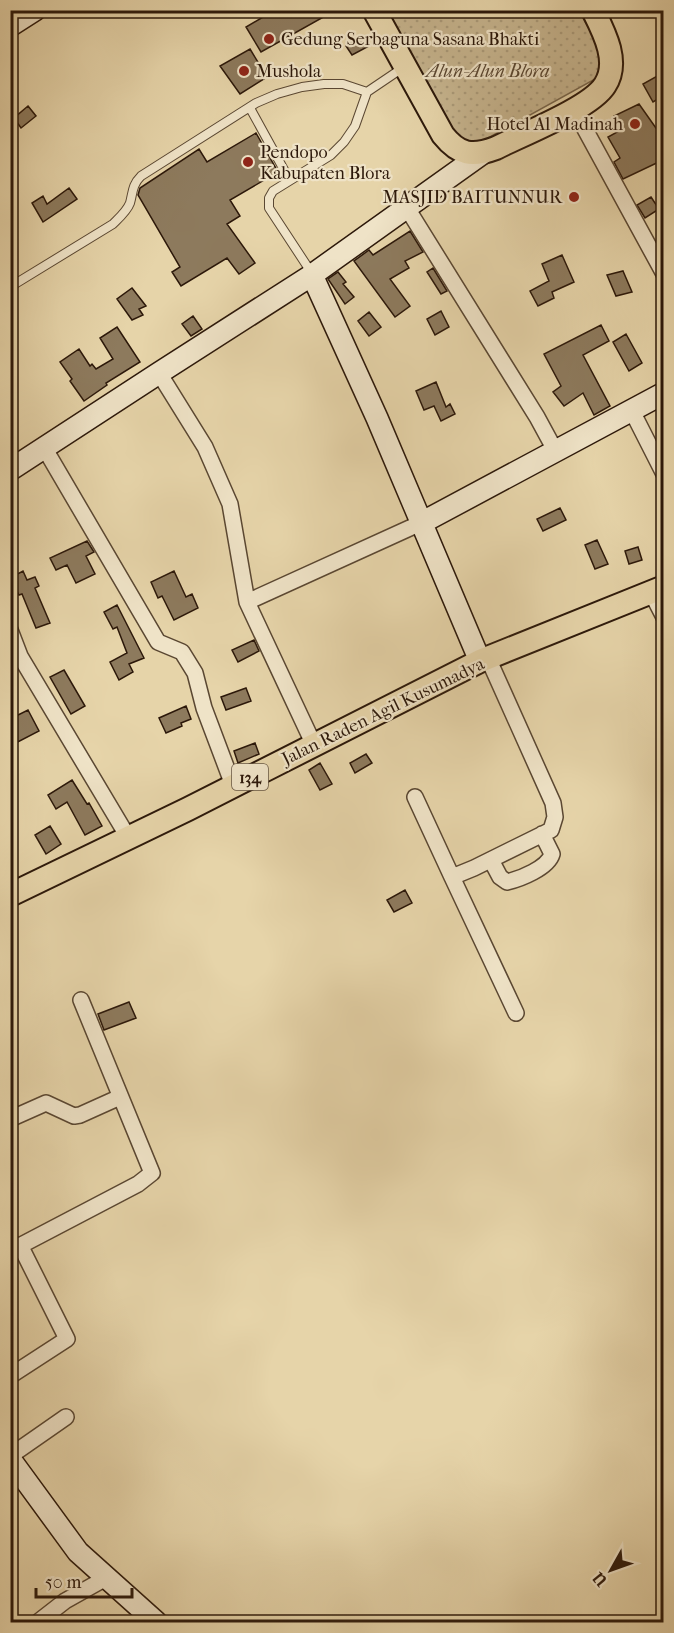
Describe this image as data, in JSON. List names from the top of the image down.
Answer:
{
  "streets": {
    "main road": ["Jalan Raden Agil Kusumadya", "134"]
  },
  "parks": ["Alun-Alun Blora"],
  "places": [
    "Gedung Serbaguna Sasana Bhakti",
    "Mushola",
    "Hotel Al Madinah",
    "Pendopo Kabupaten Blora",
    "MASJID BAITUNNUR"
  ],
  "scale_bar": "50 m",
  "north": "bottom left"
}
